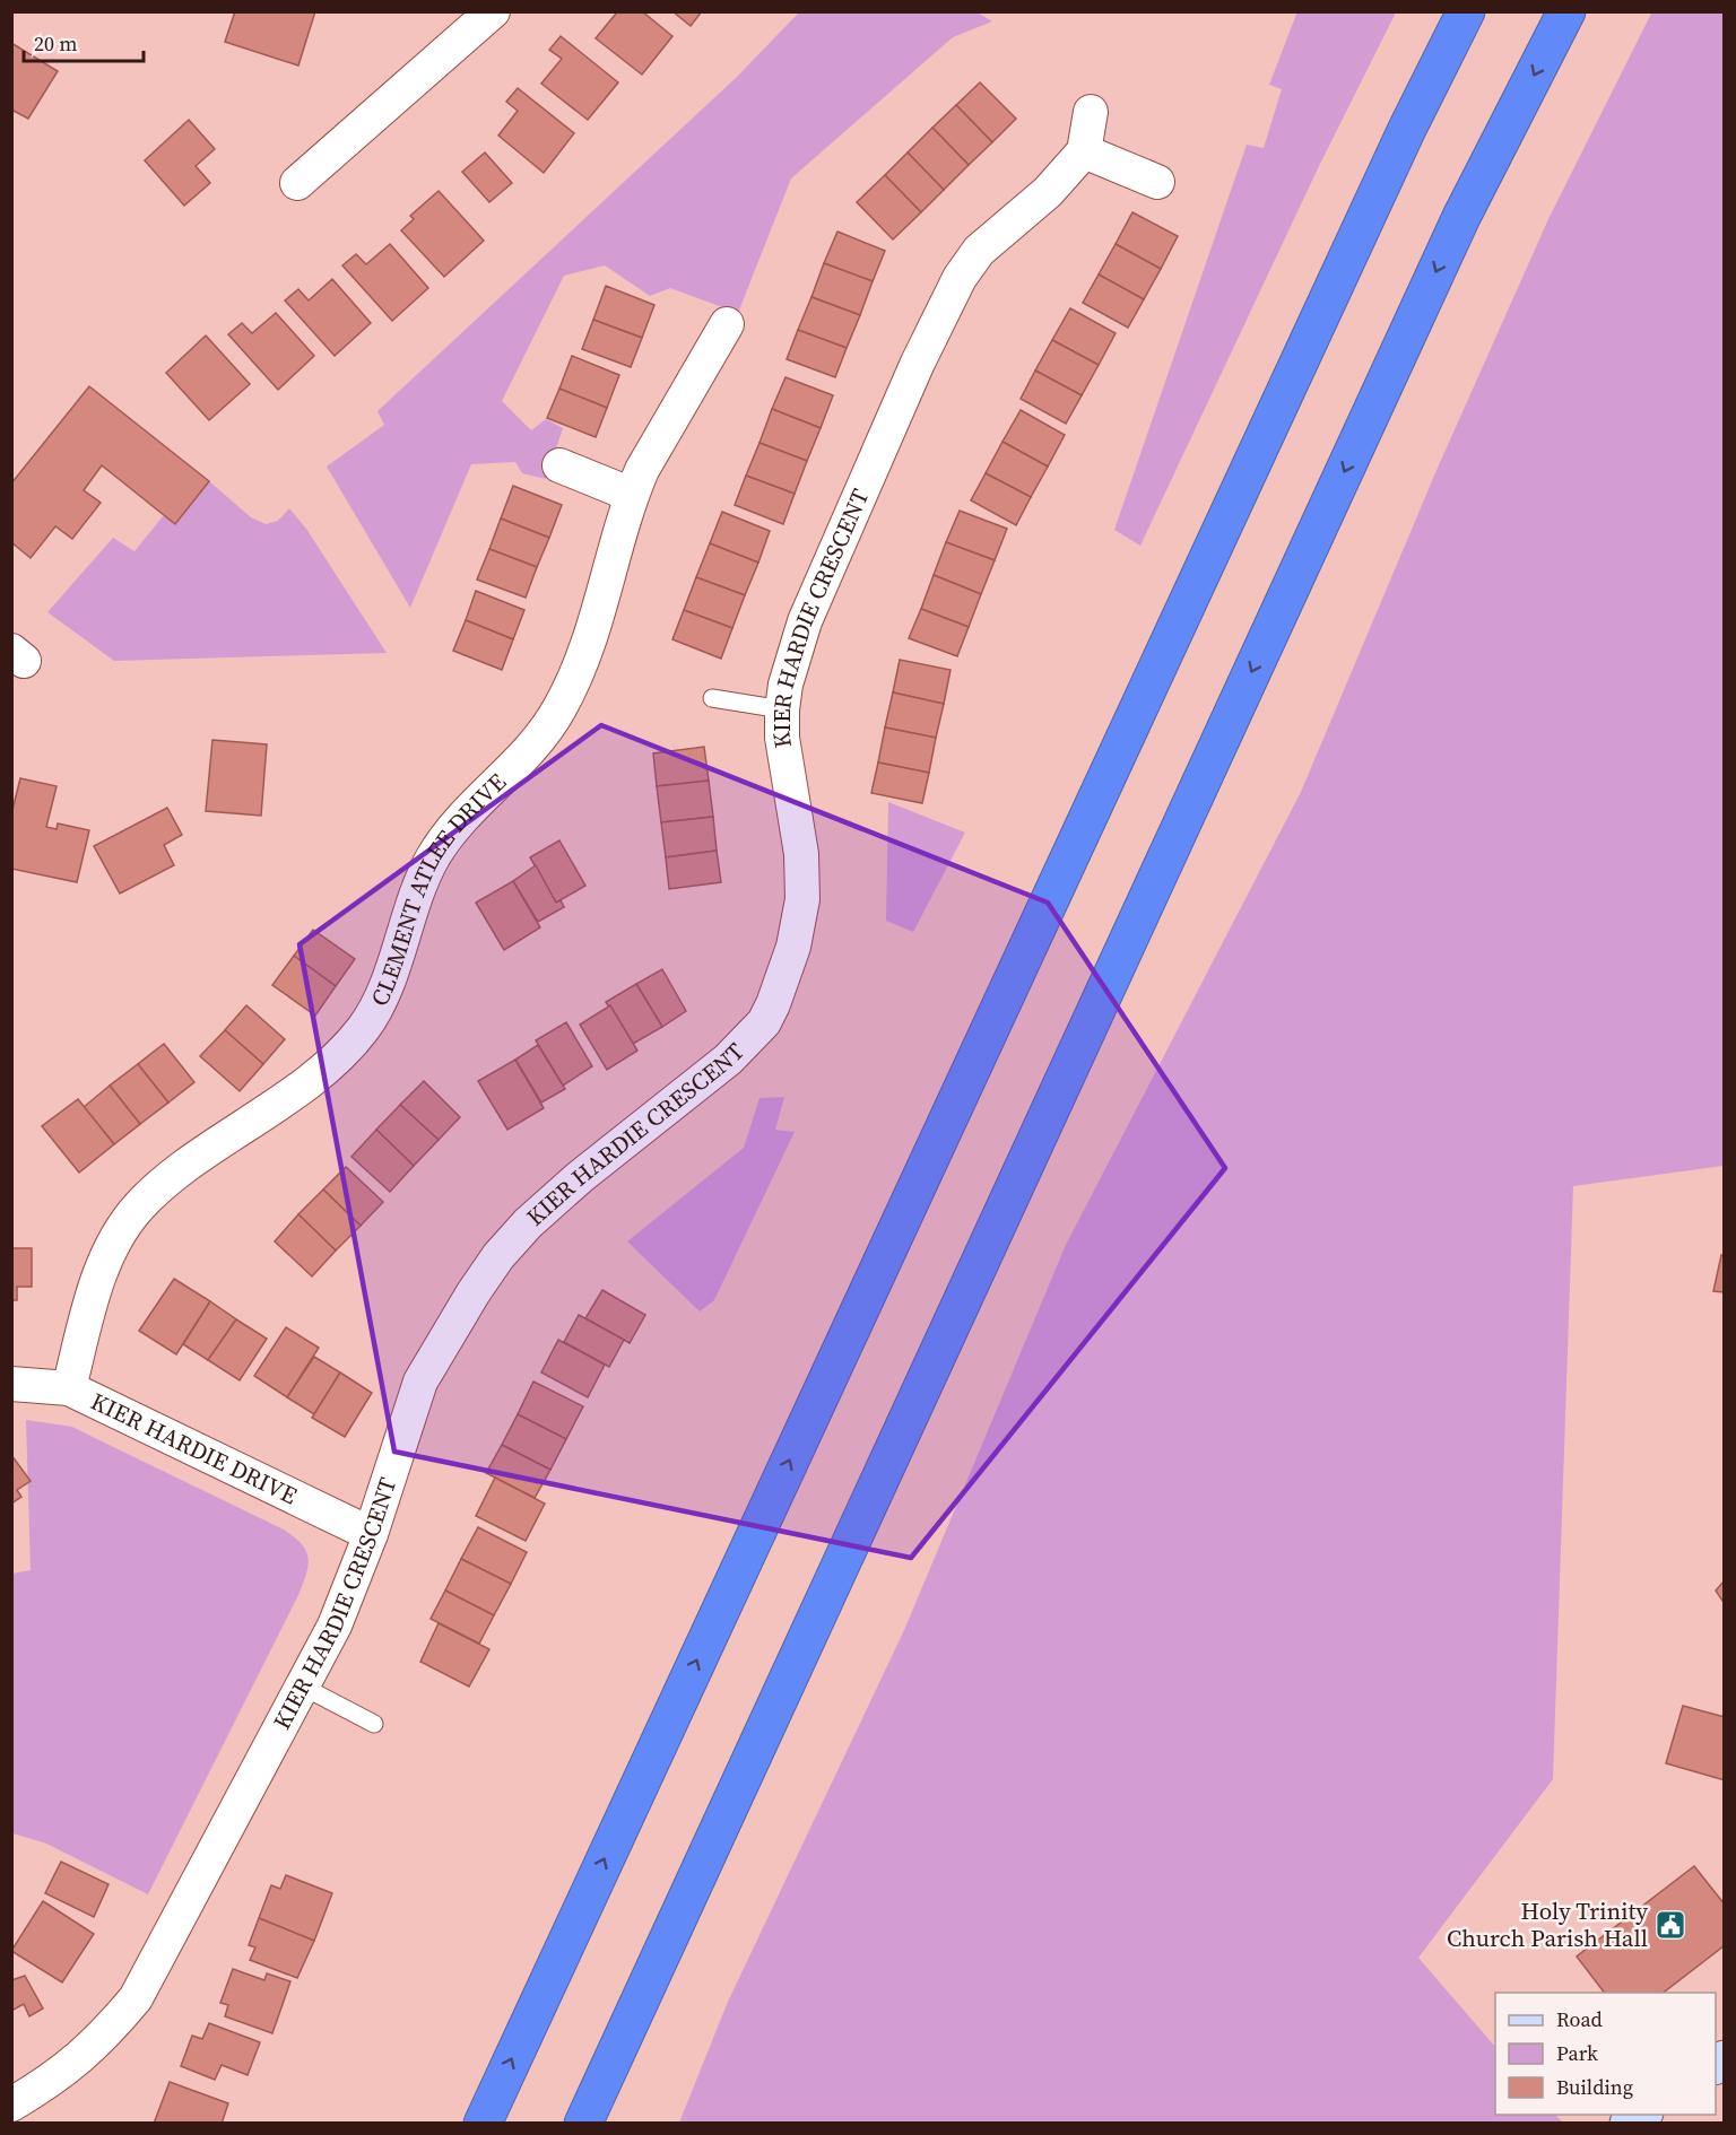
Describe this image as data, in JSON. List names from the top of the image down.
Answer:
{
  "streets": {
    "street": ["KIER HARDIE CRESCENT", "CLEMENT ATLEE DRIVE", "KIER HARDIE DRIVE"]
  },
  "crossings": [
    ["KIER HARDIE CRESCENT", "KIER HARDIE DRIVE"],
    ["CLEMENT ATLEE DRIVE", "KIER HARDIE DRIVE"]
  ],
  "places": {
    "public building": ["Holy Trinity Church Parish Hall"]
  },
  "legend": ["Road", "Park", "Building"],
  "scale_bar": "20 m"
}
